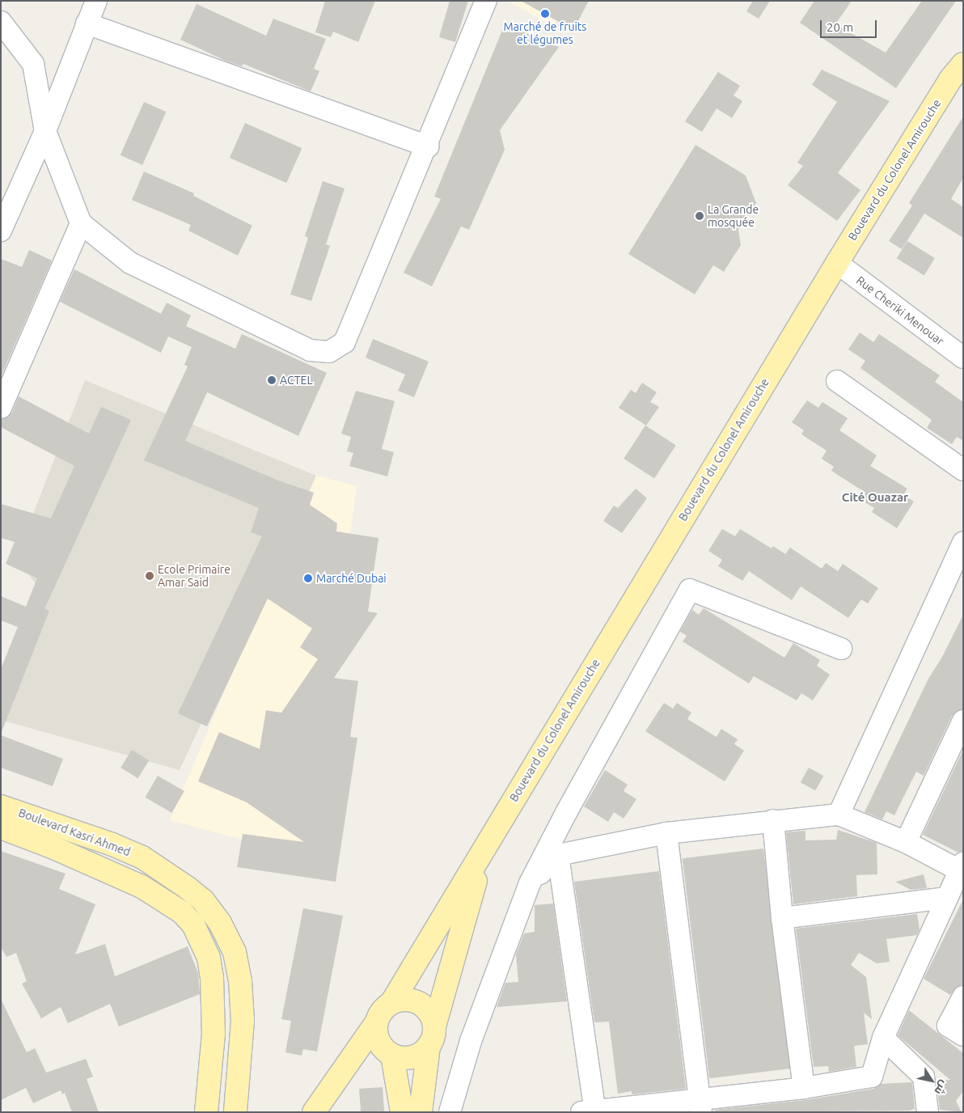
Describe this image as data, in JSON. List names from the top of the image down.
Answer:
{
  "streets": {
    "main road": ["Bouevard du Colonel Amirouche", "Boulevard Kasri Ahmed"],
    "street": ["Rue Cheriki Menouar"]
  },
  "crossings": [
    ["Bouevard du Colonel Amirouche", "Rue Cheriki Menouar"]
  ],
  "districts": ["Cité Ouazar"],
  "places": [
    "Marché de fruits et légumes",
    "La Grande mosquée",
    "ACTEL",
    "Ecole Primaire Amar Said",
    "Marché Dubai"
  ],
  "scale_bar": "20 m",
  "north": "bottom right"
}
